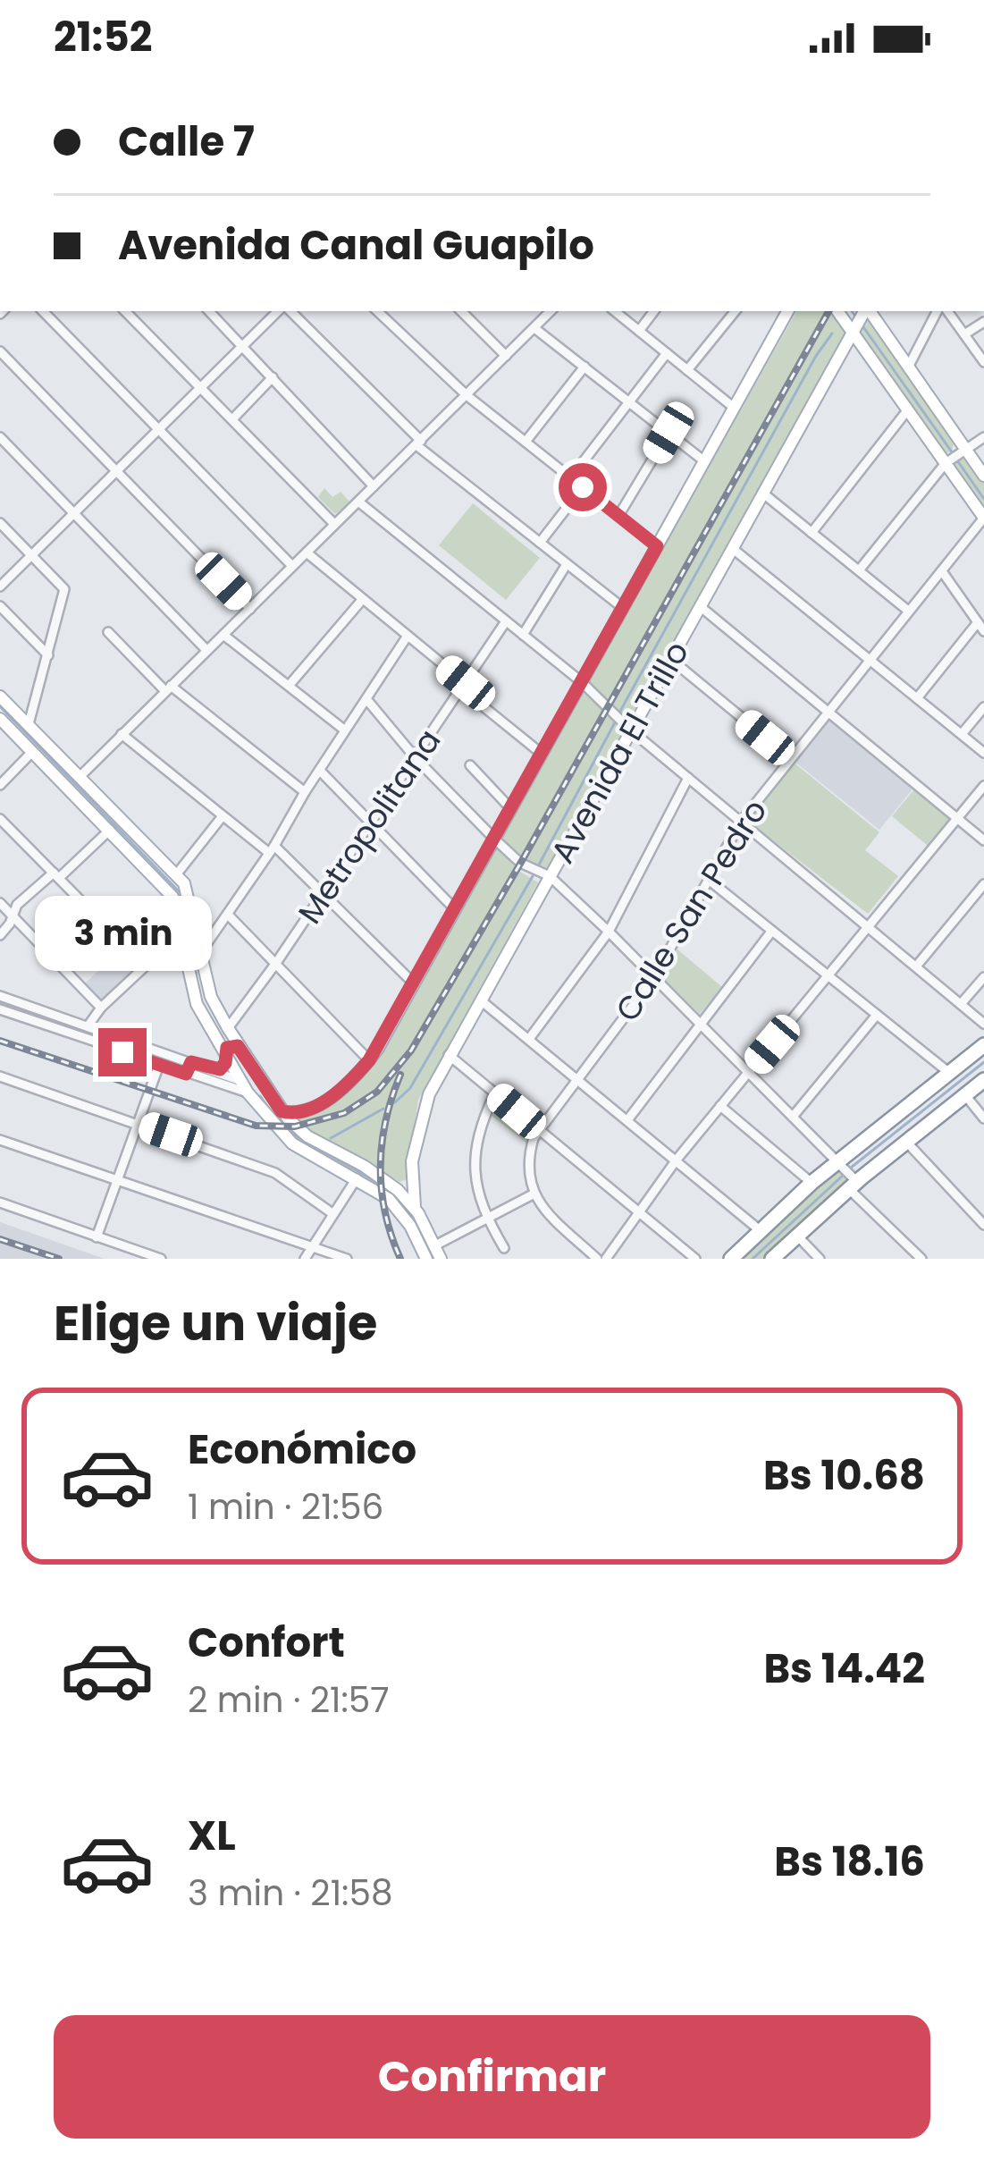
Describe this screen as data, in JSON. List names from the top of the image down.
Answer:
{
  "streets": {
    "main road": ["Avenida El Trillo"],
    "street": ["Metropolitana", "Calle San Pedro"]
  },
  "page": {
    "status": "21:52",
    "banner": ["Calle 7", "Avenida Canal Guapilo"],
    "bubble": "3 min",
    "heading": "Elige un viaje",
    "list": [
      {
        "name": "Económico",
        "note": "1 min · 21:56",
        "value": "Bs 10.68"
      },
      {
        "name": "Confort",
        "note": "2 min · 21:57",
        "value": "Bs 14.42"
      },
      {
        "name": "XL",
        "note": "3 min · 21:58",
        "value": "Bs 18.16"
      }
    ],
    "buttons": "Confirmar"
  }
}
